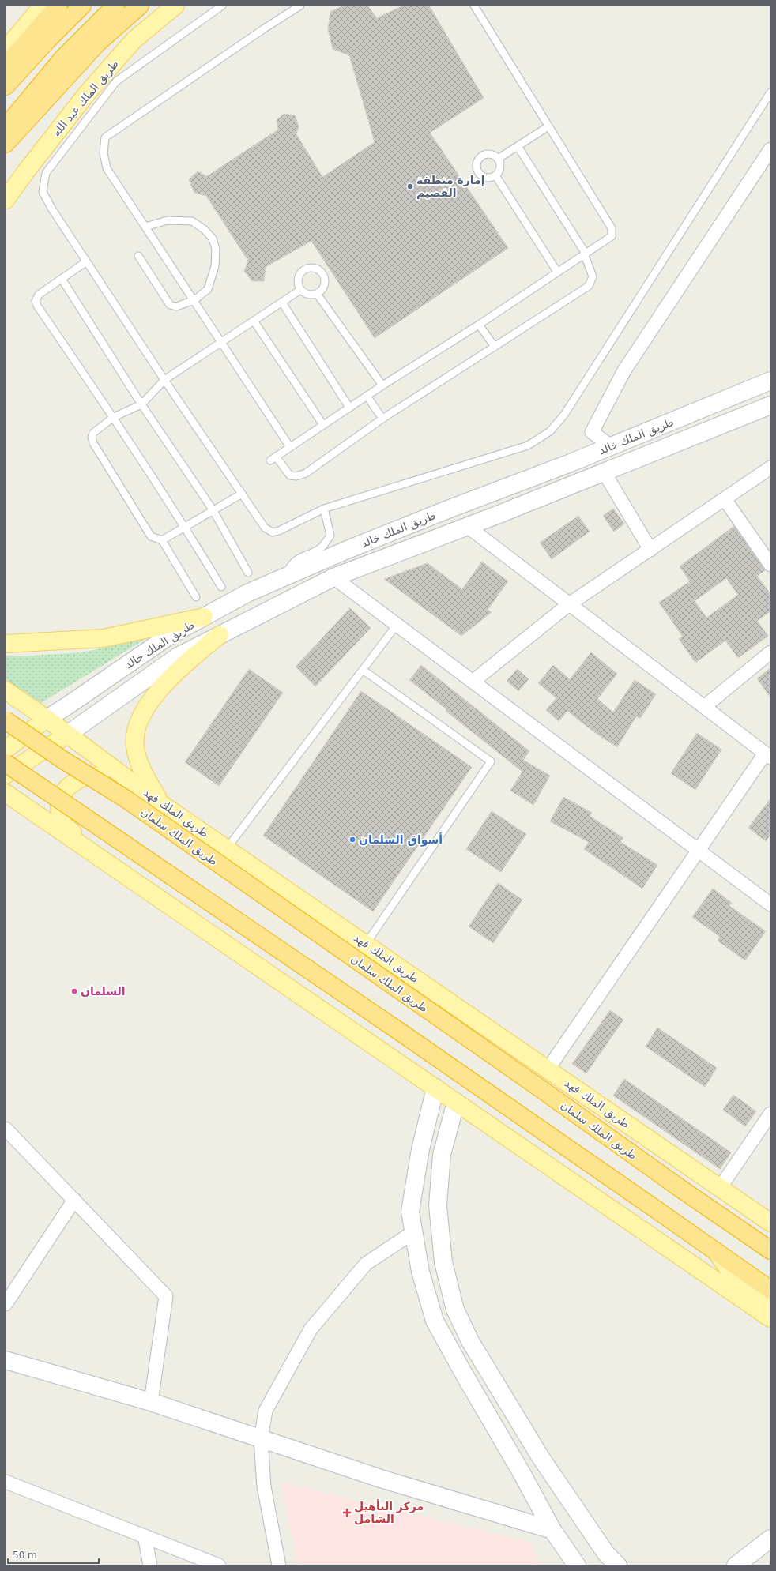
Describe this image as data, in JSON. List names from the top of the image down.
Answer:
{
  "streets": {
    "highway": ["طريق الملك سلمان"],
    "main road": ["طريق الملك عبد الله", "طريق الملك فهد"],
    "street": ["طريق الملك خالد"]
  },
  "crossings": [
    ["طريق الملك خالد", "طريق الملك فهد"]
  ],
  "places": {
    "other": ["إمارة منطقة القصيم", "أسواق السلمان", "السلمان"],
    "health": ["مركز التأهيل الشامل"]
  },
  "scale_bar": "50 m"
}
